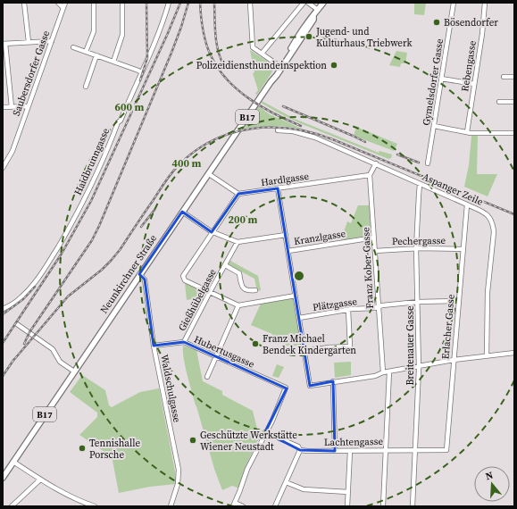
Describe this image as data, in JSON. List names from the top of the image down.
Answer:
{
  "streets": {
    "main road": ["B17", "Neunkirchner Straße"],
    "street": [
      "Rebengasse",
      "Saubersdorfer Gasse",
      "Gymelsdorfer Gasse",
      "Haidbrunngasse",
      "Hardlgasse",
      "Aspanger Zeile",
      "Kranzlgasse",
      "Pechergasse",
      "Franz Kober-Gasse",
      "Gießhübelgasse",
      "Plätzgasse",
      "Erlacher Gasse",
      "Breitenauer Gasse",
      "Hubertusgasse",
      "Waldschulgasse",
      "Lachtengasse"
    ]
  },
  "crossings": [
    ["Hardlgasse", "Franz Kober-Gasse"],
    ["Aspanger Zeile", "Erlacher Gasse"],
    ["Aspanger Zeile", "Breitenauer Gasse"],
    ["Kranzlgasse", "Franz Kober-Gasse"],
    ["Pechergasse", "Franz Kober-Gasse"],
    ["Pechergasse", "Erlacher Gasse"],
    ["Pechergasse", "Breitenauer Gasse"],
    ["Franz Kober-Gasse", "Plätzgasse"],
    ["Neunkirchner Straße", "Waldschulgasse"],
    ["Gießhübelgasse", "Hubertusgasse"],
    ["Plätzgasse", "Erlacher Gasse"],
    ["Plätzgasse", "Breitenauer Gasse"],
    ["Erlacher Gasse", "Lachtengasse"],
    ["Breitenauer Gasse", "Lachtengasse"],
    ["Hubertusgasse", "Waldschulgasse"]
  ],
  "places": [
    "Bösendorfer",
    "Jugend- und Kulturhaus Triebwerk",
    "Polizeidiensthundeinspektion",
    "Franz Michael Bendek Kindergarten",
    "Geschützte Werkstätte Wiener Neustadt",
    "Tennishalle Porsche"
  ],
  "north": "top",
  "rings": ["600 m", "400 m", "200 m"]
}
